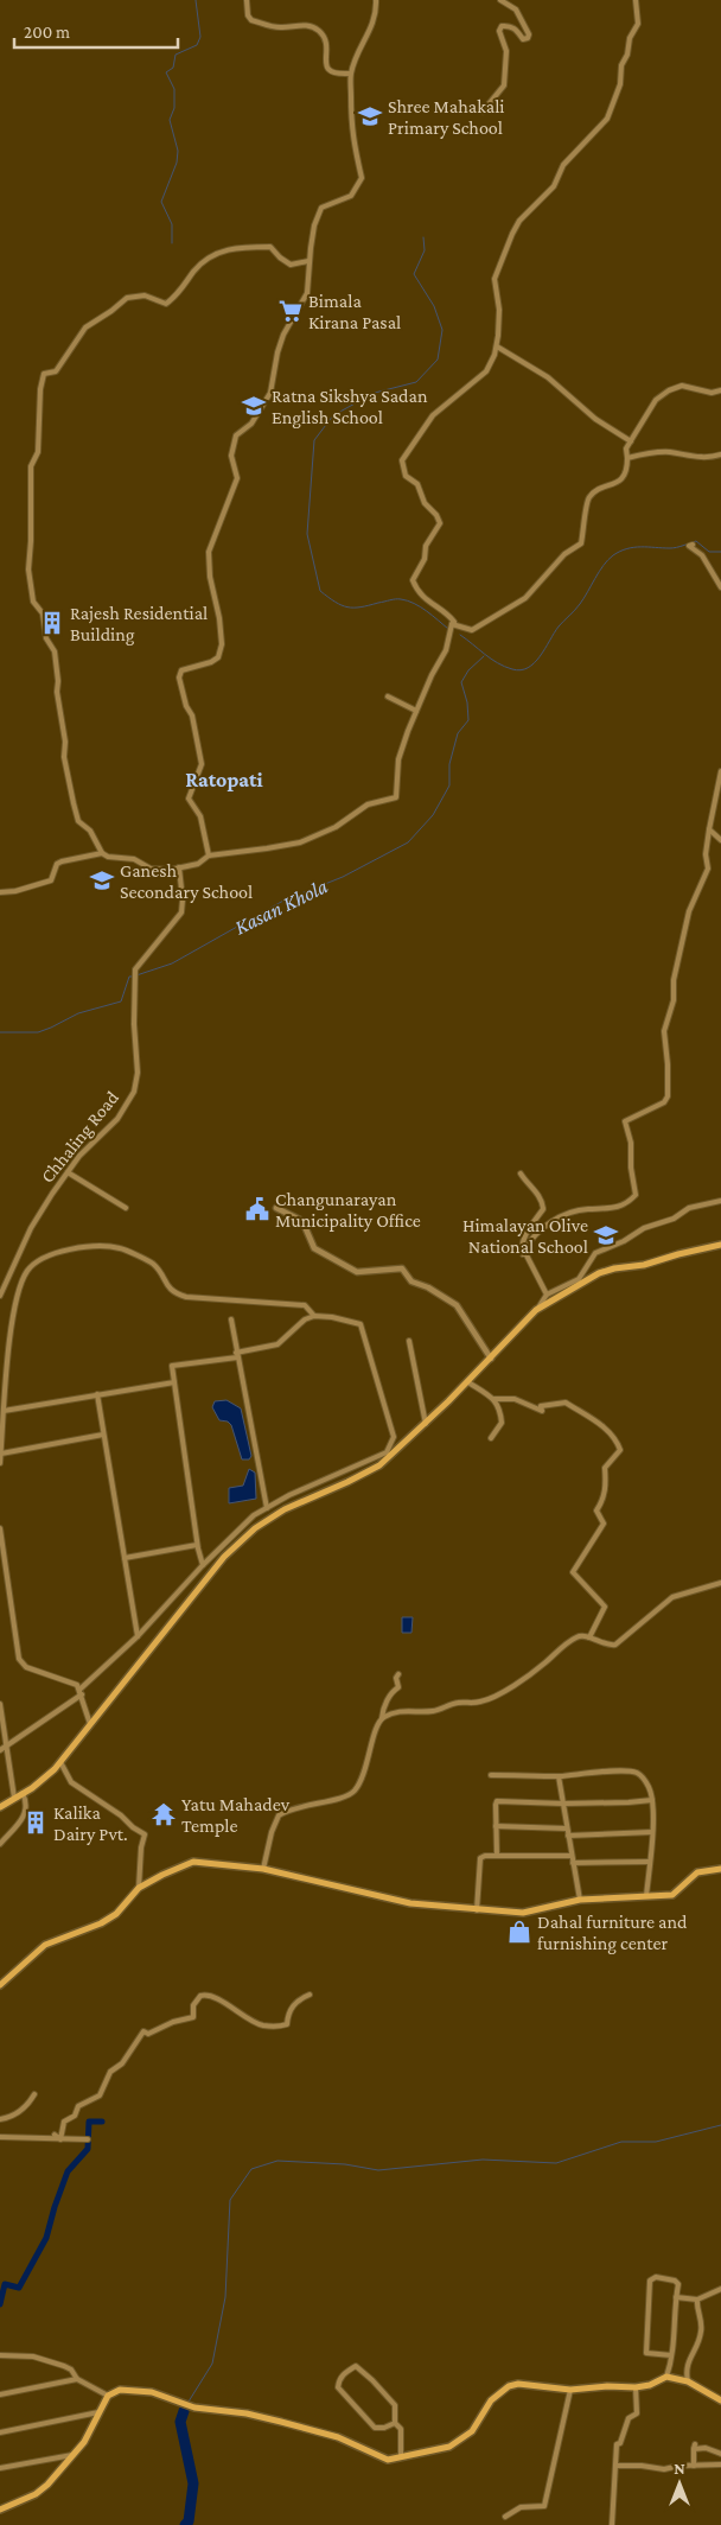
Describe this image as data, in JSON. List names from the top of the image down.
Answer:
{
  "streets": {
    "street": ["Chhaling Road"]
  },
  "districts": ["Ratopati"],
  "water": ["Kasan Khola"],
  "places": {
    "school or university": [
      "Shree Mahakali Primary School",
      "Ratna Sikshya Sadan English School",
      "Ganesh Secondary School",
      "Himalayan Olive National School"
    ],
    "supermarket": ["Bimala Kirana Pasal"],
    "building": ["Rajesh Residential Building", "Kalika Dairy Pvt."],
    "public building": ["Changunarayan Municipality Office"],
    "temple": ["Yatu Mahadev Temple"],
    "shop": ["Dahal furniture and furnishing center"]
  },
  "scale_bar": "200 m",
  "north": "top"
}
